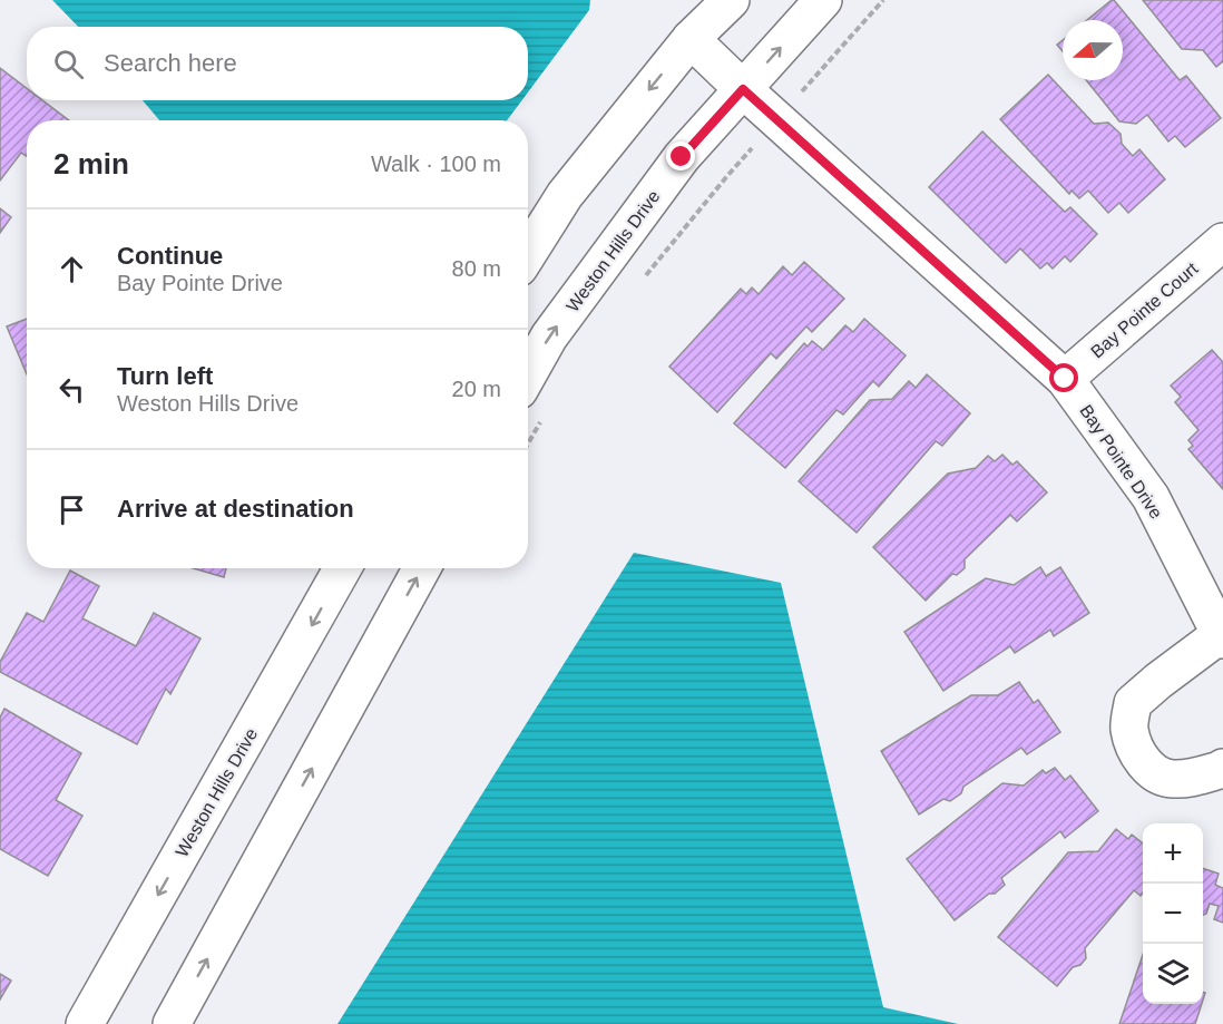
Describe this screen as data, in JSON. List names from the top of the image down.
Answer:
{
  "streets": {
    "street": ["Weston Hills Drive", "Bay Pointe Court", "Bay Pointe Drive"]
  },
  "crossings": [
    ["Weston Hills Drive", "Bay Pointe Drive"],
    ["Bay Pointe Court", "Bay Pointe Drive"]
  ],
  "north": "left",
  "page": {
    "search": "Search here",
    "heading": ["2 min", "Walk · 100 m"],
    "list": [
      ["Continue", "Bay Pointe Drive", "80 m"],
      ["Turn left", "Weston Hills Drive", "20 m"],
      "Arrive at destination"
    ],
    "map_buttons": ["+", "−"]
  }
}
